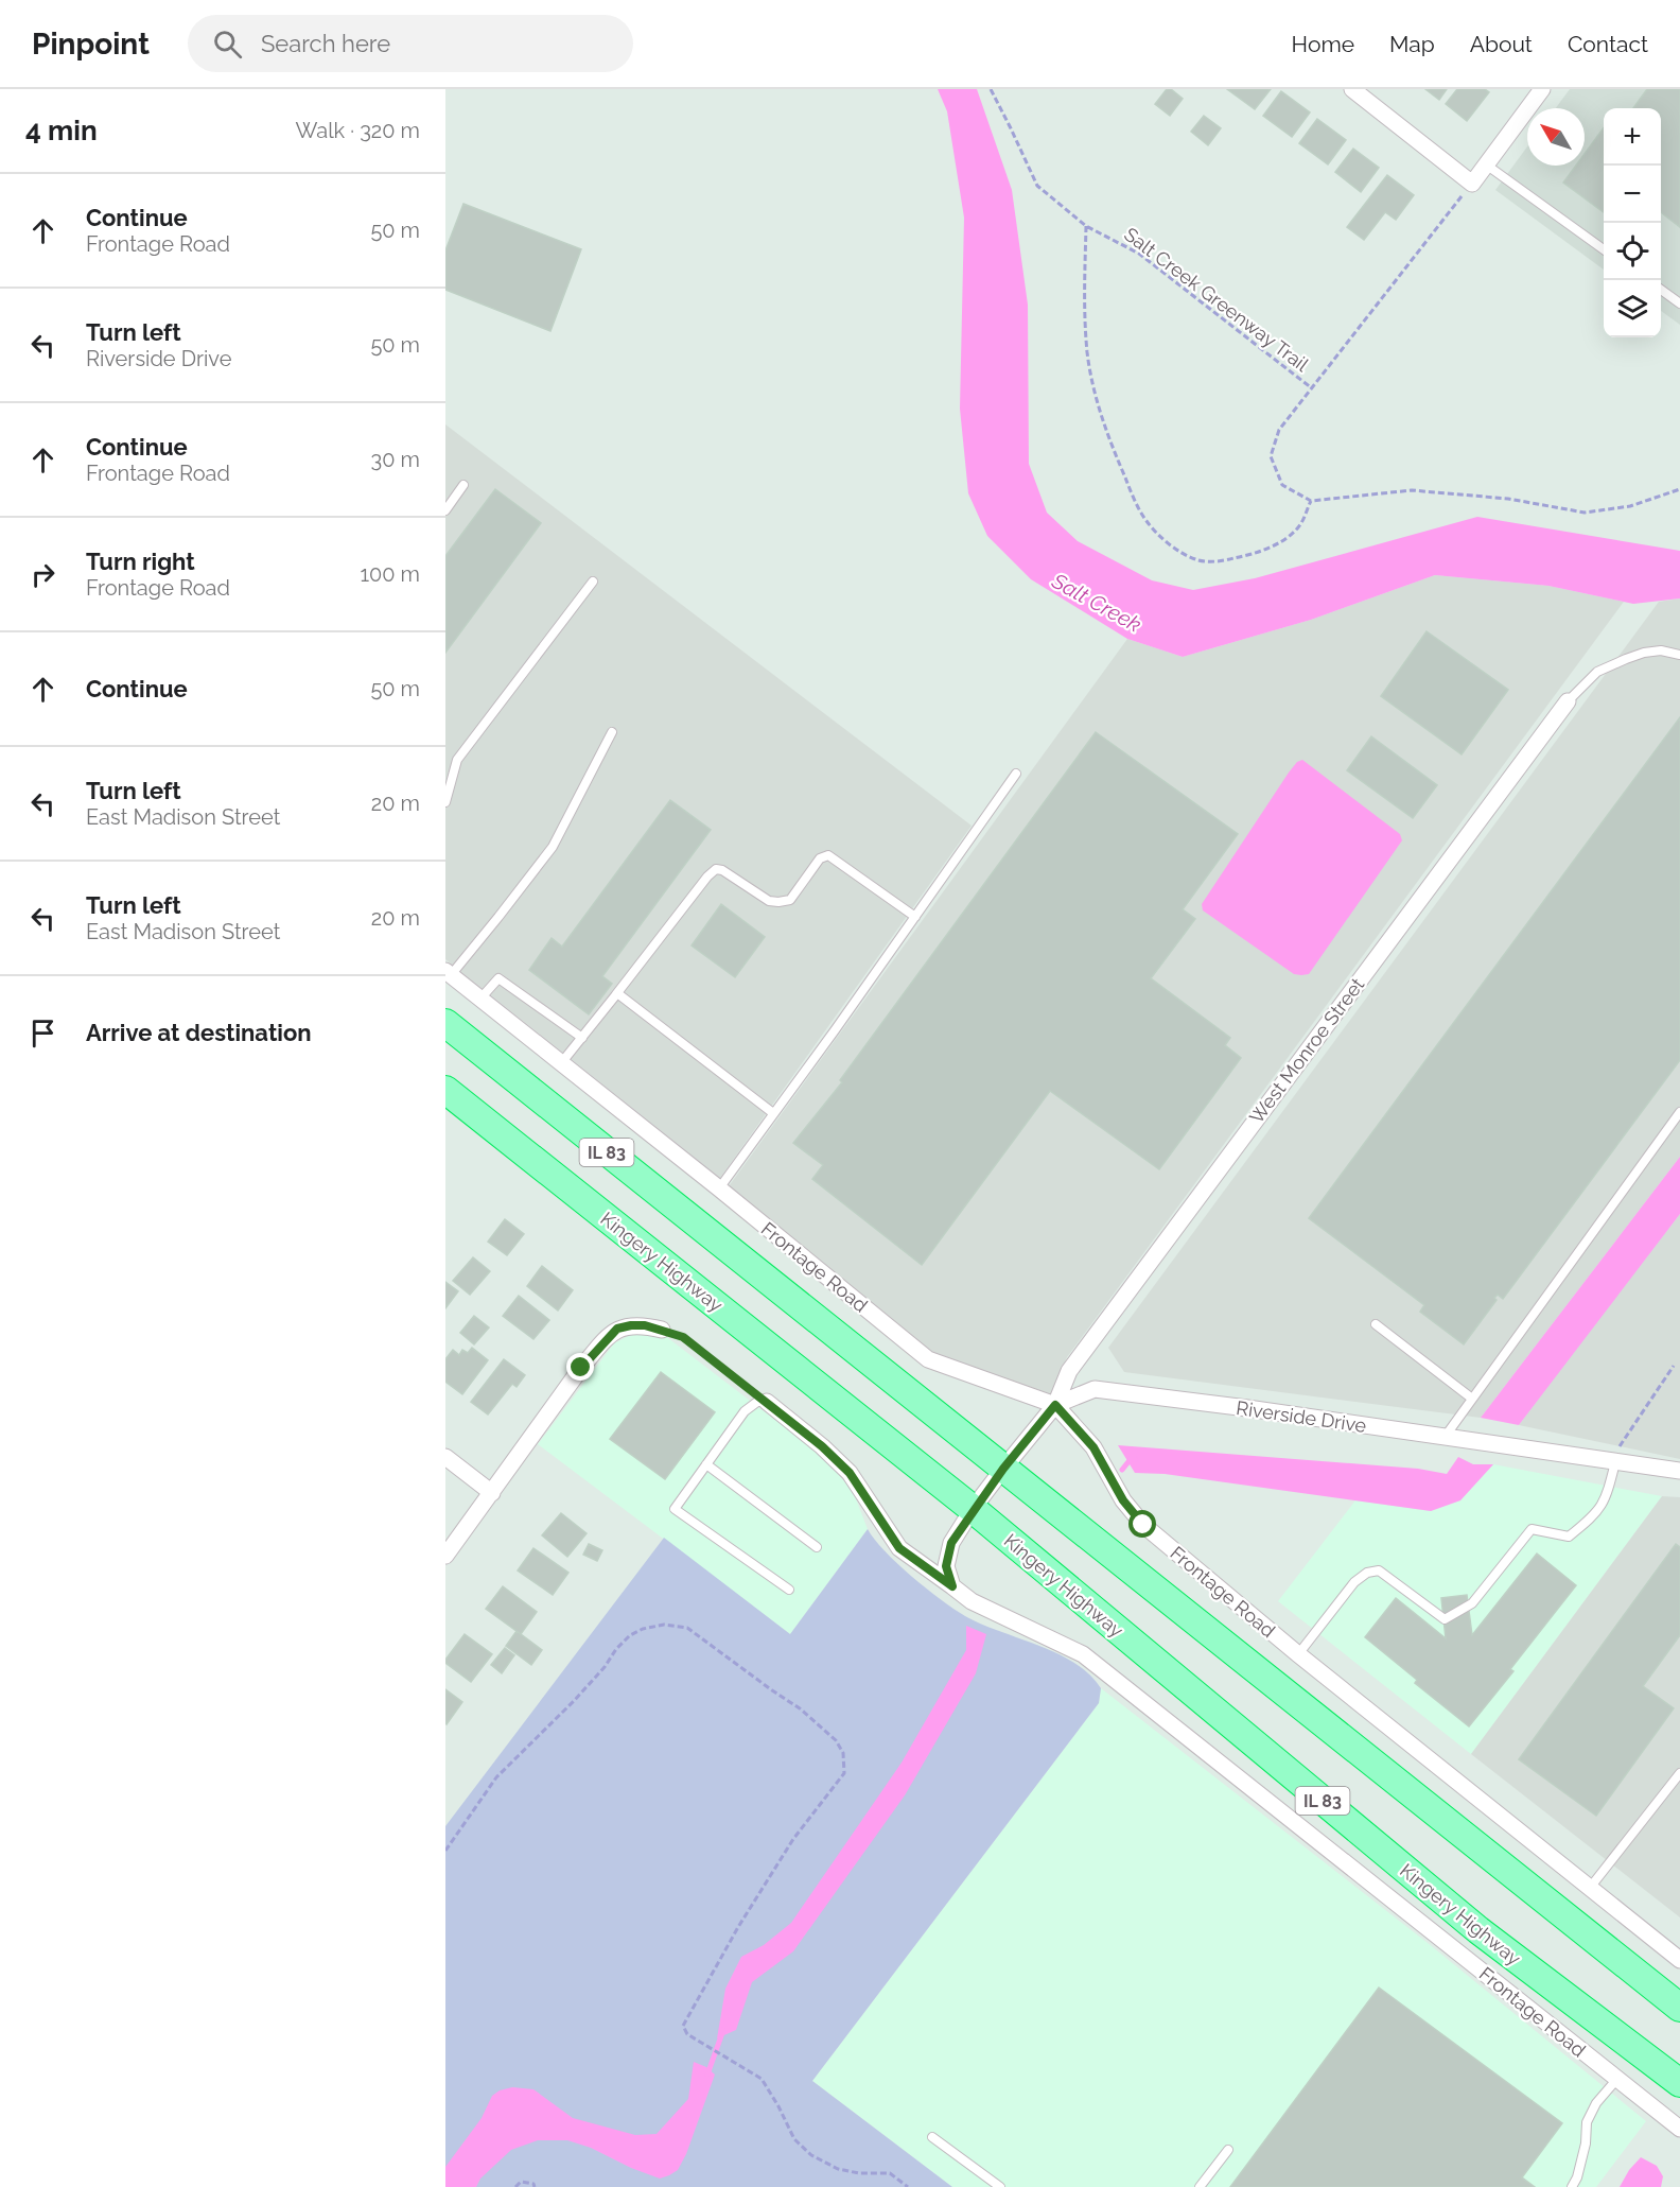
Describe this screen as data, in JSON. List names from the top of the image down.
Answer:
{
  "streets": {
    "highway": ["IL 83", "Kingery Highway"],
    "street": ["West Monroe Street", "Frontage Road", "Riverside Drive"],
    "path": ["Salt Creek Greenway Trail"]
  },
  "crossings": [
    ["West Monroe Street", "Frontage Road"],
    ["West Monroe Street", "Riverside Drive"],
    ["IL 83", "Riverside Drive"],
    ["Kingery Highway", "Riverside Drive"],
    ["Frontage Road", "Riverside Drive"]
  ],
  "water": ["Salt Creek"],
  "north": "top left",
  "page": {
    "header": "Pinpoint",
    "search": "Search here",
    "nav": [
      "Home",
      "Map",
      "About",
      "Contact"
    ],
    "heading": ["4 min", "Walk · 320 m"],
    "map_buttons": ["+", "−"],
    "list": [
      ["Continue", "Frontage Road", "50 m"],
      ["Turn left", "Riverside Drive", "50 m"],
      ["Continue", "Frontage Road", "30 m"],
      ["Turn right", "Frontage Road", "100 m"],
      ["Continue", "50 m"],
      ["Turn left", "East Madison Street", "20 m"],
      ["Turn left", "East Madison Street", "20 m"],
      "Arrive at destination"
    ]
  }
}
